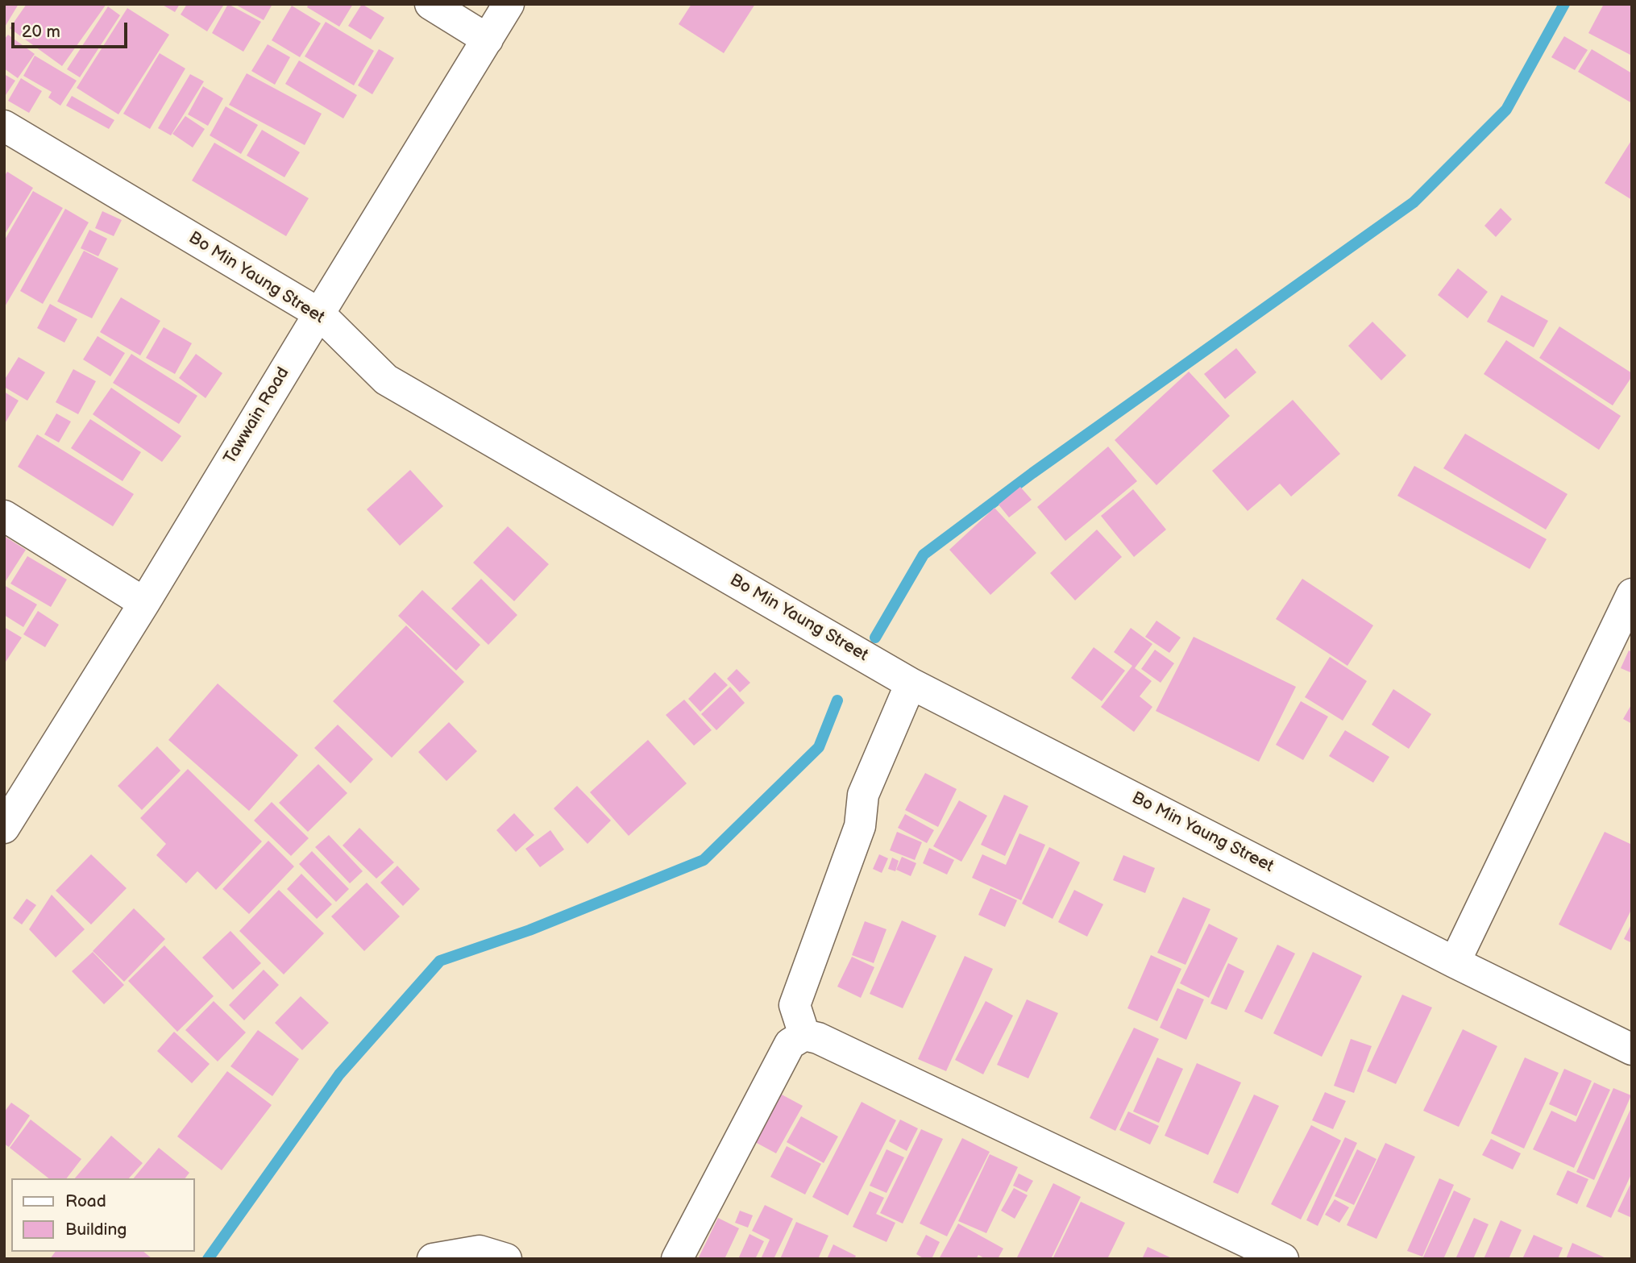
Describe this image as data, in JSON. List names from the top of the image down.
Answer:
{
  "streets": {
    "street": ["Bo Min Yaung Street", "Tawwain Road"]
  },
  "crossings": [
    ["Bo Min Yaung Street", "Tawwain Road"]
  ],
  "legend": ["Road", "Building"],
  "scale_bar": "20 m"
}
